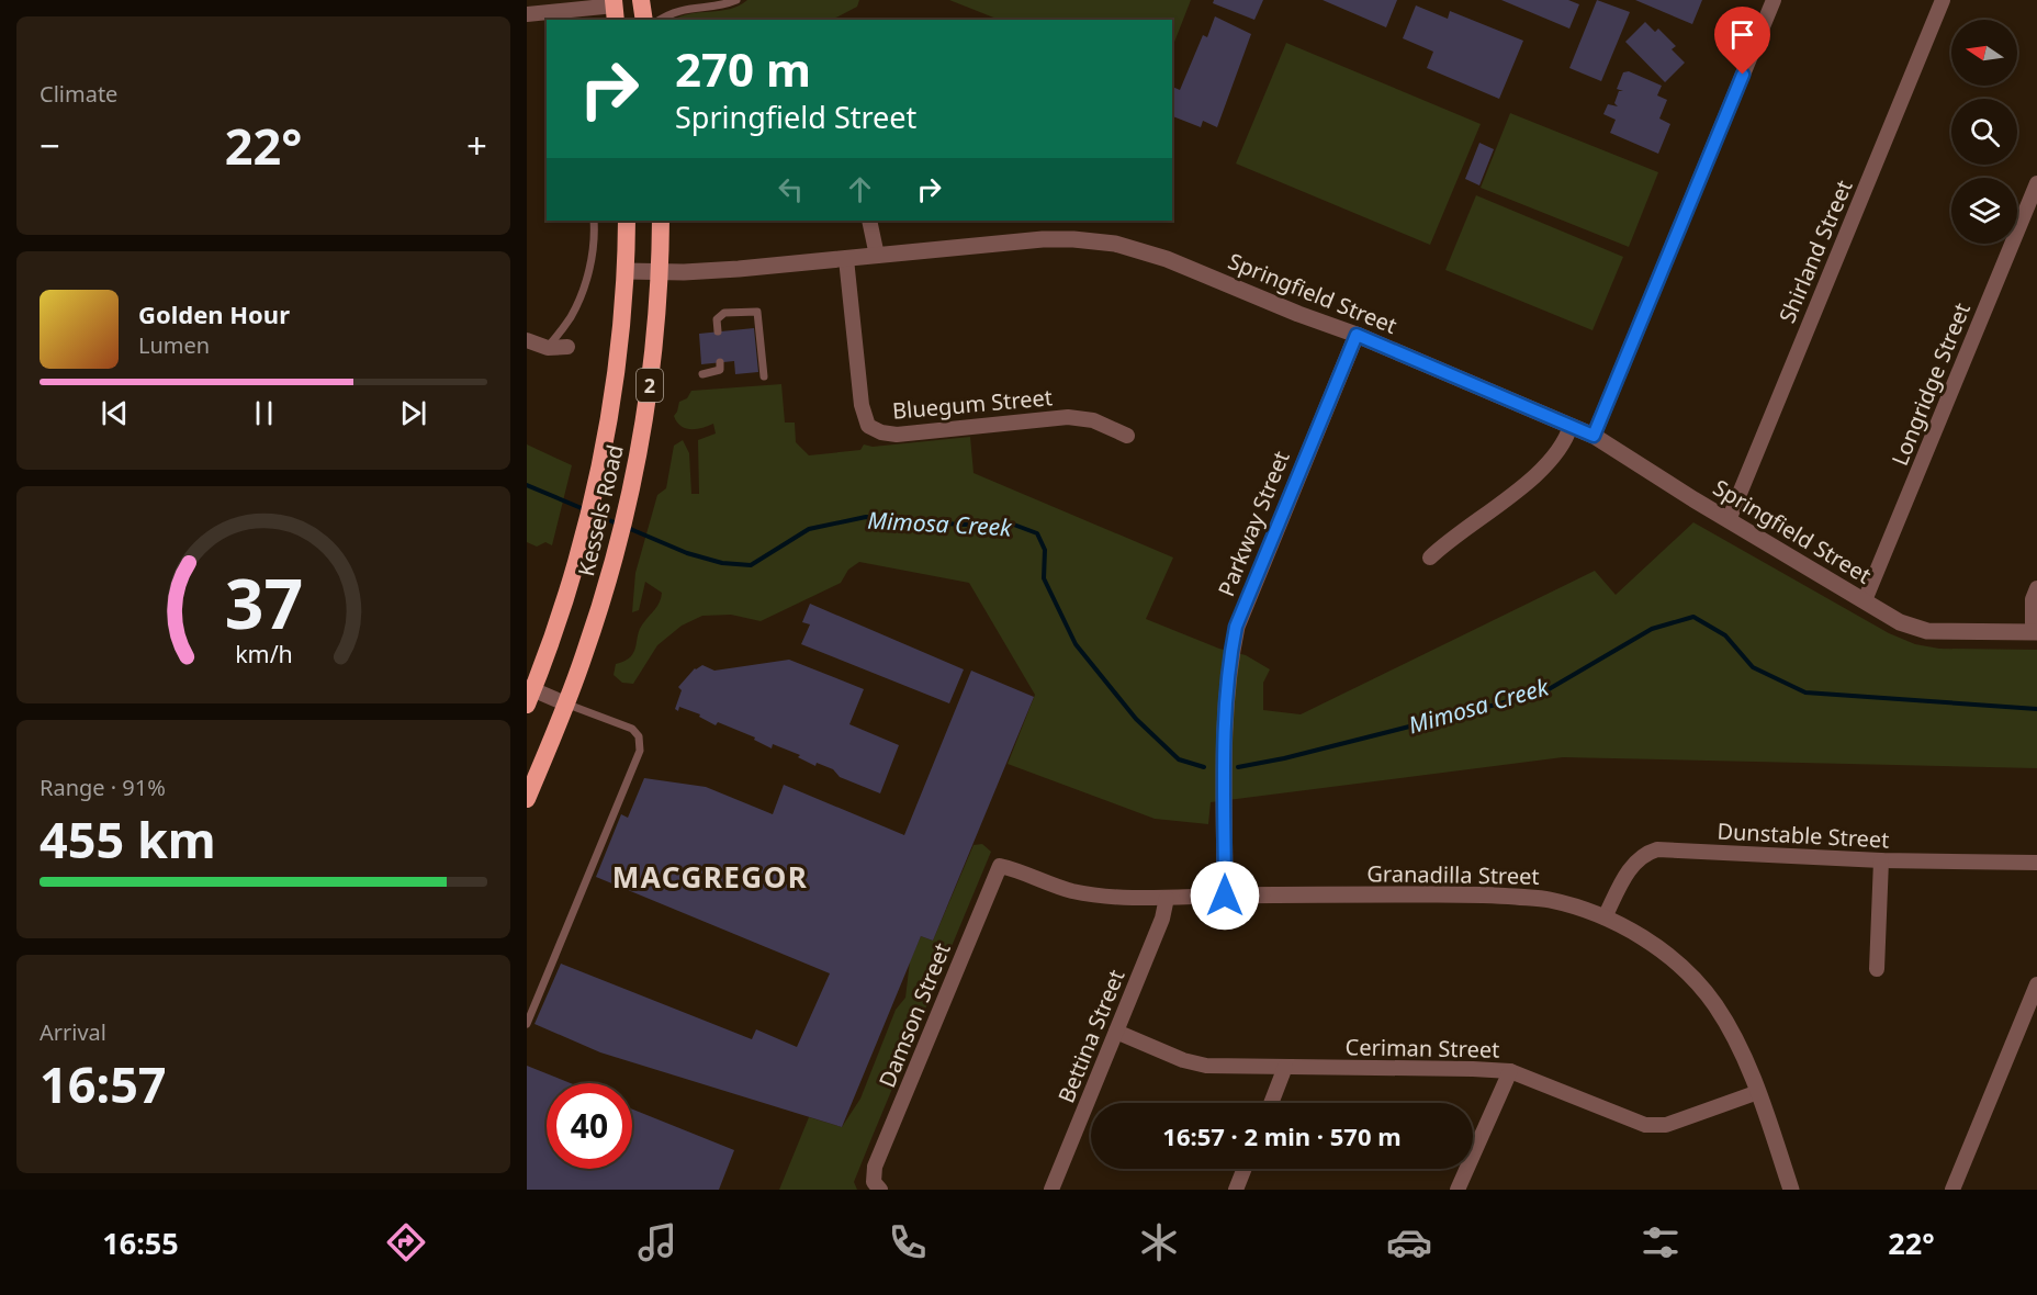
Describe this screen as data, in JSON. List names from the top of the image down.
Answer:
{
  "streets": {
    "highway": ["2", "Kessels Road"],
    "street": [
      "Shirland Street",
      "Springfield Street",
      "Longridge Street",
      "Bluegum Street",
      "Parkway Street",
      "Dunstable Street",
      "Granadilla Street",
      "Damson Street",
      "Bettina Street",
      "Ceriman Street"
    ]
  },
  "crossings": [
    ["Shirland Street", "Springfield Street"],
    ["Springfield Street", "Longridge Street"],
    ["Springfield Street", "Bluegum Street"],
    ["Springfield Street", "Kessels Road"],
    ["Springfield Street", "Parkway Street"],
    ["Parkway Street", "Granadilla Street"],
    ["Dunstable Street", "Granadilla Street"],
    ["Granadilla Street", "Damson Street"],
    ["Granadilla Street", "Bettina Street"],
    ["Granadilla Street", "Ceriman Street"],
    ["Bettina Street", "Ceriman Street"]
  ],
  "districts": ["MACGREGOR"],
  "water": ["Mimosa Creek"],
  "north": "left",
  "page": {
    "tile": [
      "Climate",
      ["Range · 91%", "455 km"],
      ["Arrival", "16:57"]
    ],
    "turn": ["270 m", "Springfield Street"],
    "heat": ["−", "22°", "+"],
    "song": ["Golden Hour", "Lumen"],
    "limit": "40",
    "trip": "16:57 · 2 min · 570 m",
    "tabs": ["16:55", "22°"],
    "gauge": ["37", "km/h"]
  }
}
